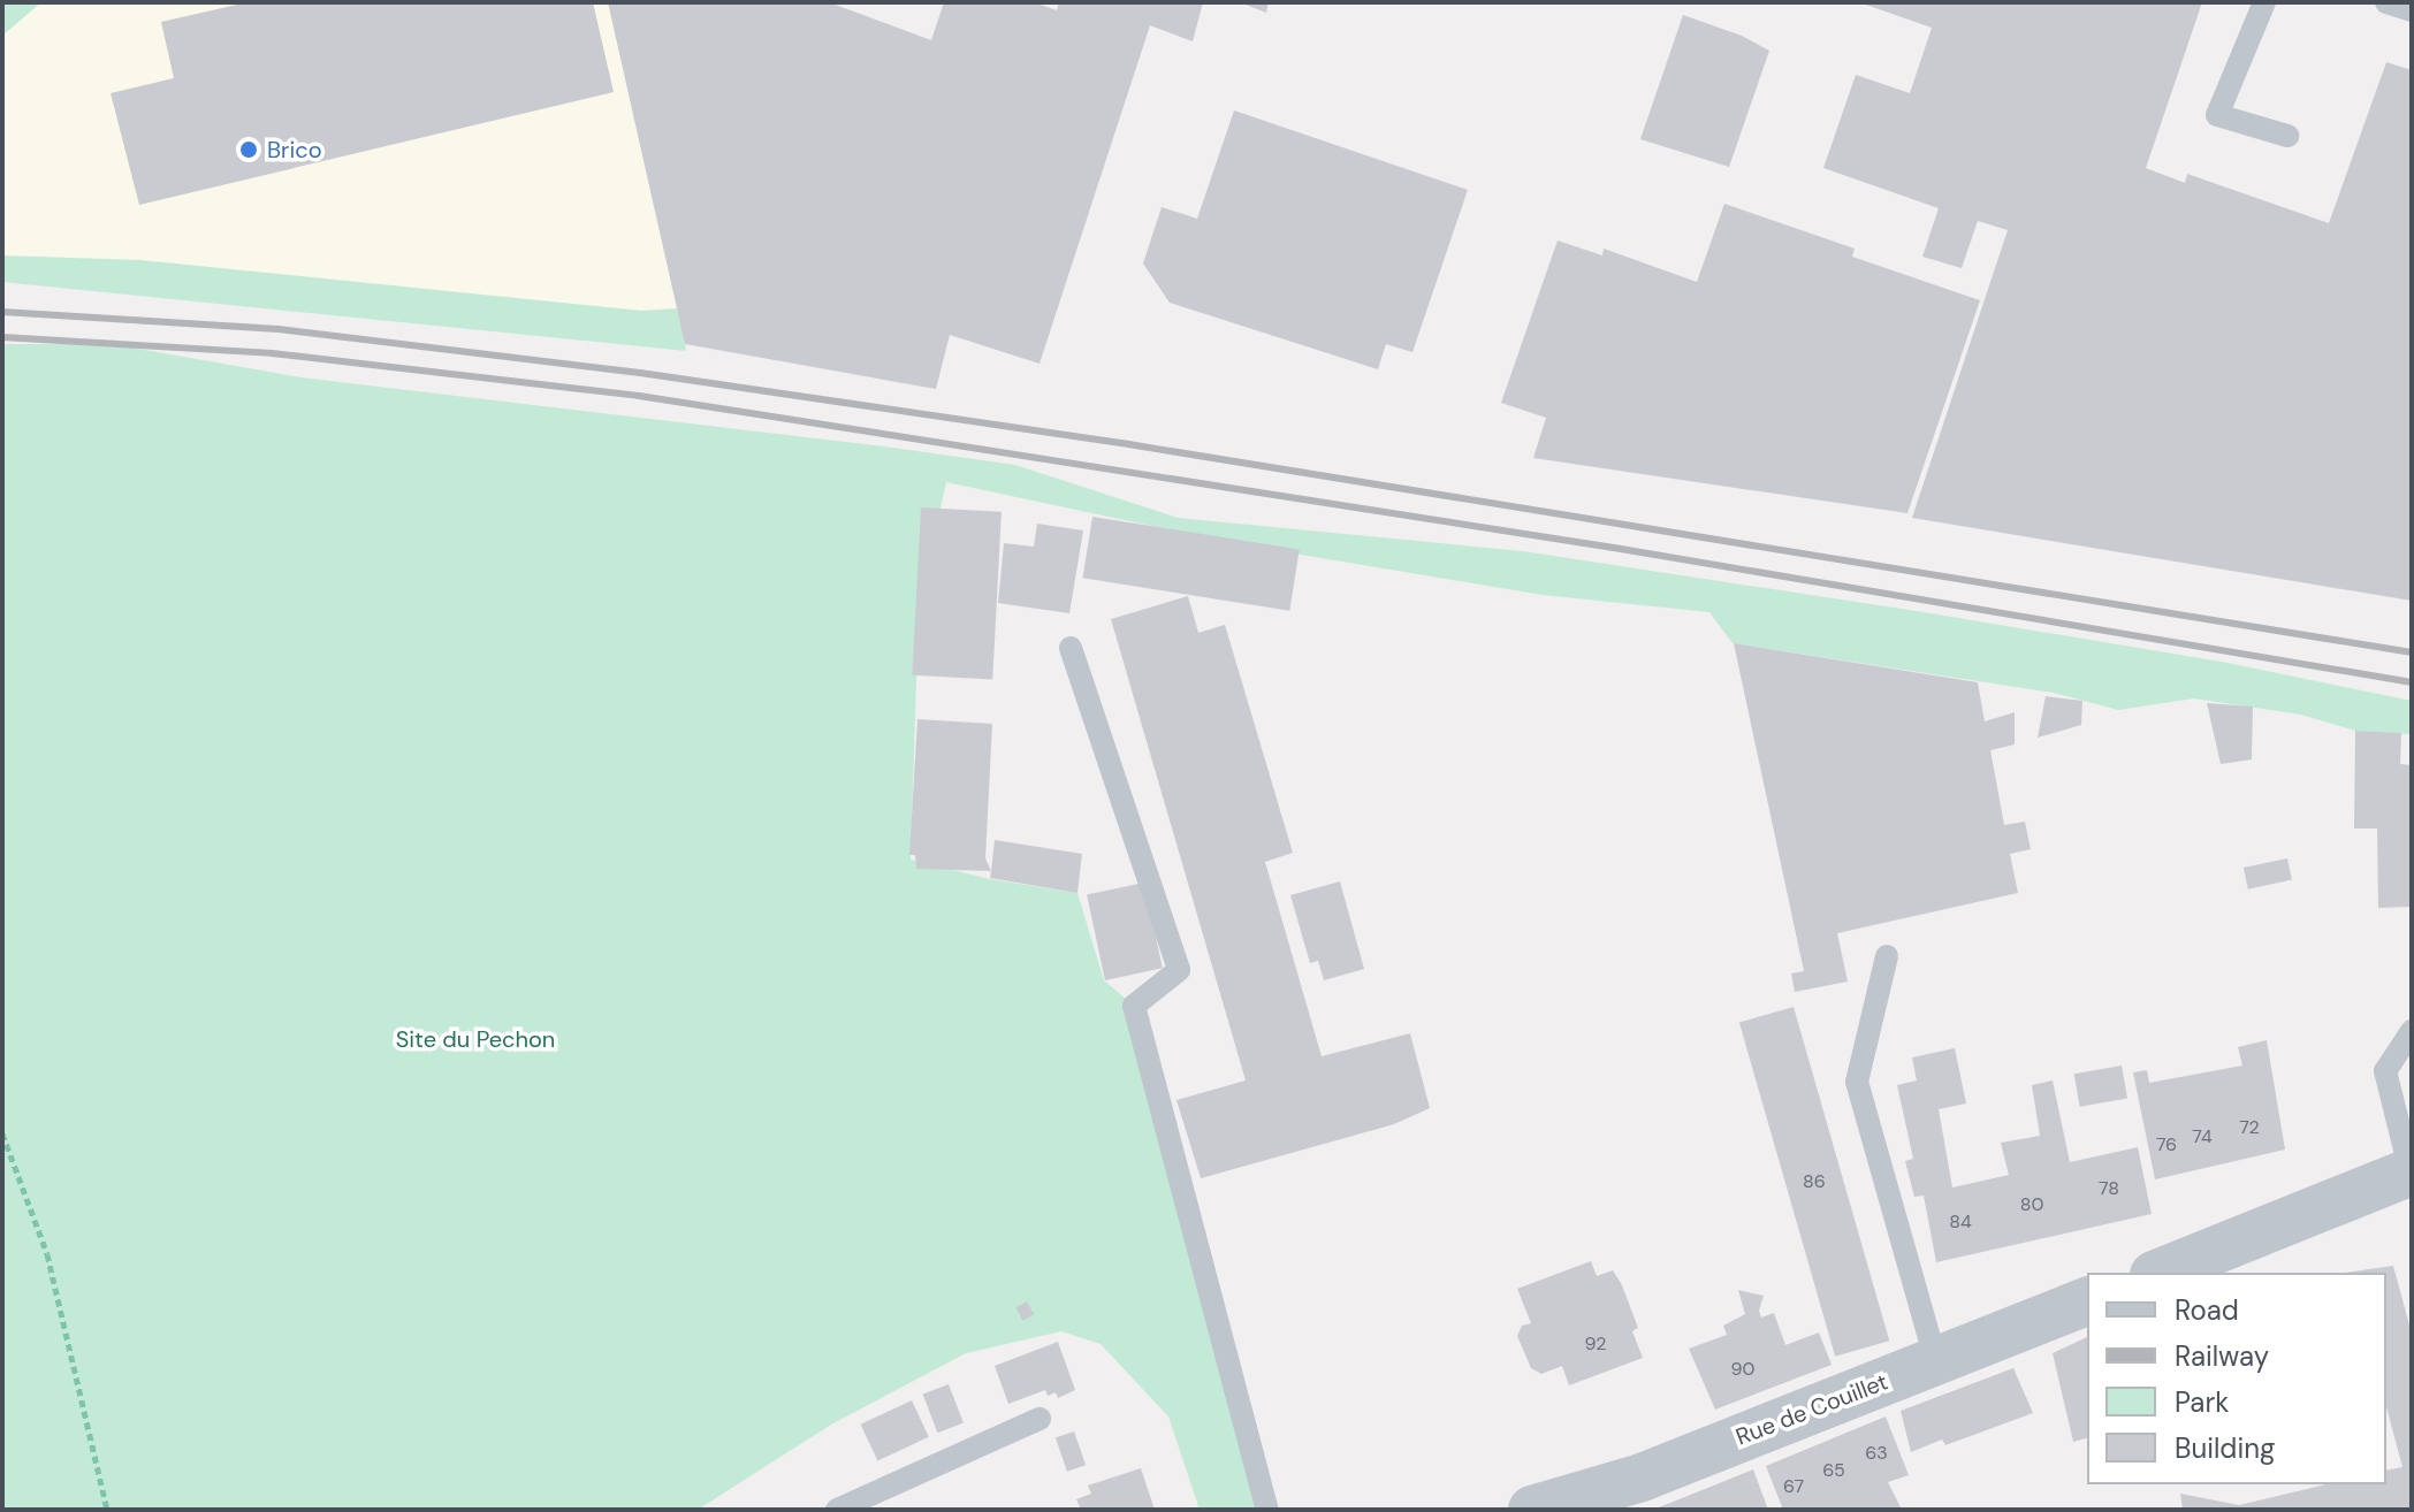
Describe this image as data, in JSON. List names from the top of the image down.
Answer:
{
  "streets": {
    "street": ["Rue de Couillet"]
  },
  "parks": ["Site du Pechon"],
  "places": ["Brico"],
  "house_numbers": [
    "72",
    "74",
    "76",
    "86",
    "78",
    "80",
    "84",
    "92",
    "90",
    "63",
    "65",
    "67"
  ],
  "legend": [
    "Road",
    "Railway",
    "Park",
    "Building"
  ]
}
